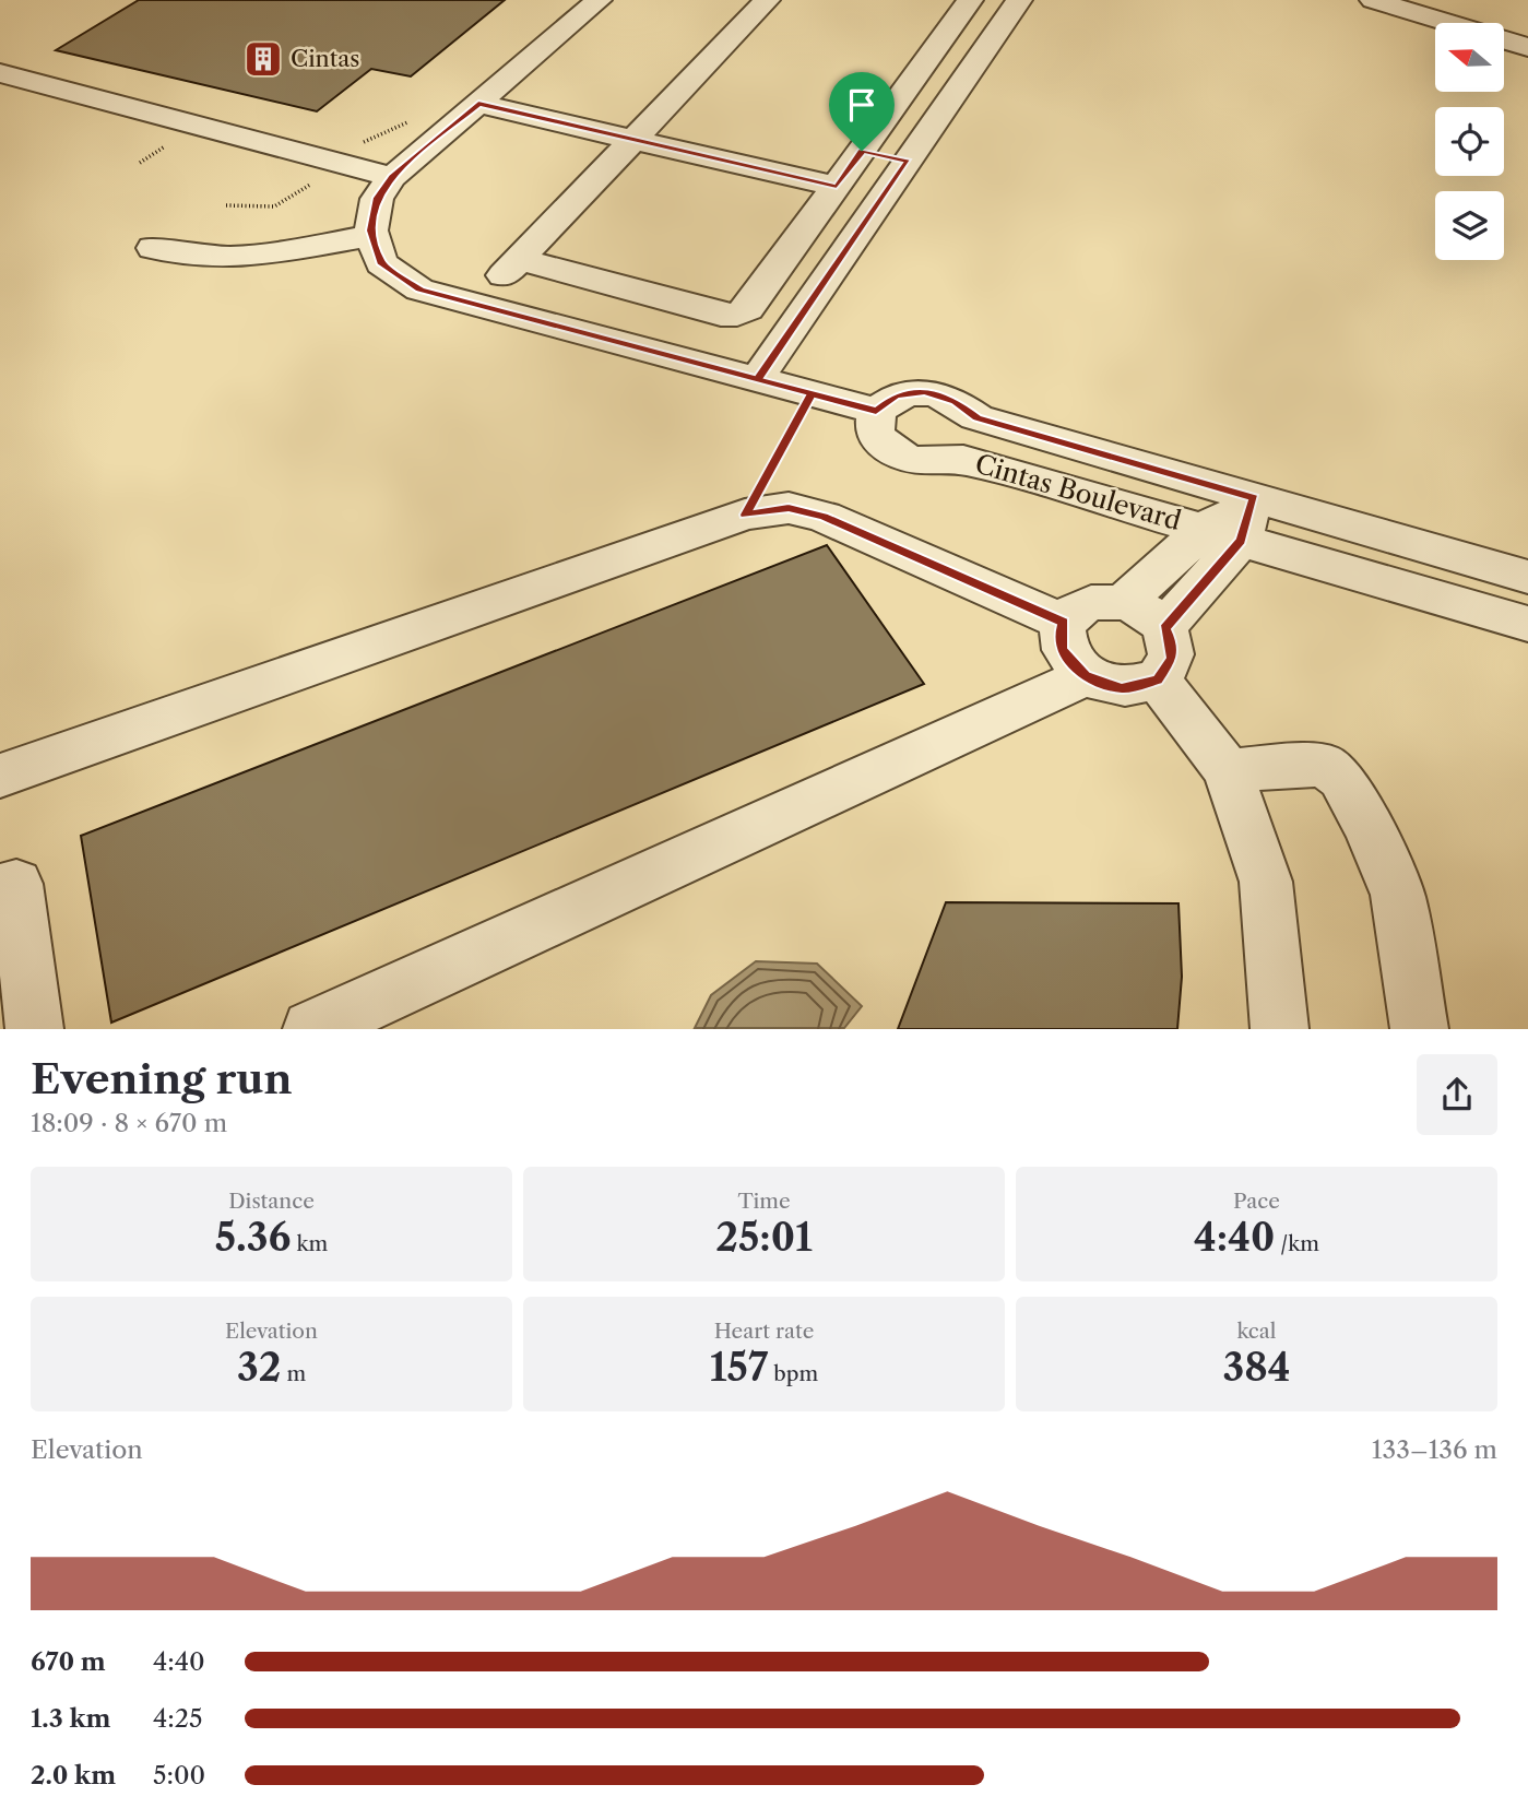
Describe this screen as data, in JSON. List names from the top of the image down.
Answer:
{
  "streets": {
    "street": ["Cintas Boulevard"]
  },
  "places": {
    "building": ["Cintas"]
  },
  "north": "left",
  "page": {
    "heading": ["Evening run", "18:09 · 8 × 670 m"],
    "stats": [
      ["Distance", "5.36 km"],
      ["Time", "25:01"],
      ["Pace", "4:40 /km"],
      ["Elevation", "32 m"],
      ["Heart rate", "157 bpm"],
      ["kcal", "384"]
    ],
    "chart": ["Elevation", "133–136 m"],
    "list": [
      {
        "name": "670 m",
        "note": "4:40"
      },
      {
        "name": "1.3 km",
        "note": "4:25"
      },
      {
        "name": "2.0 km",
        "note": "5:00"
      }
    ]
  }
}
